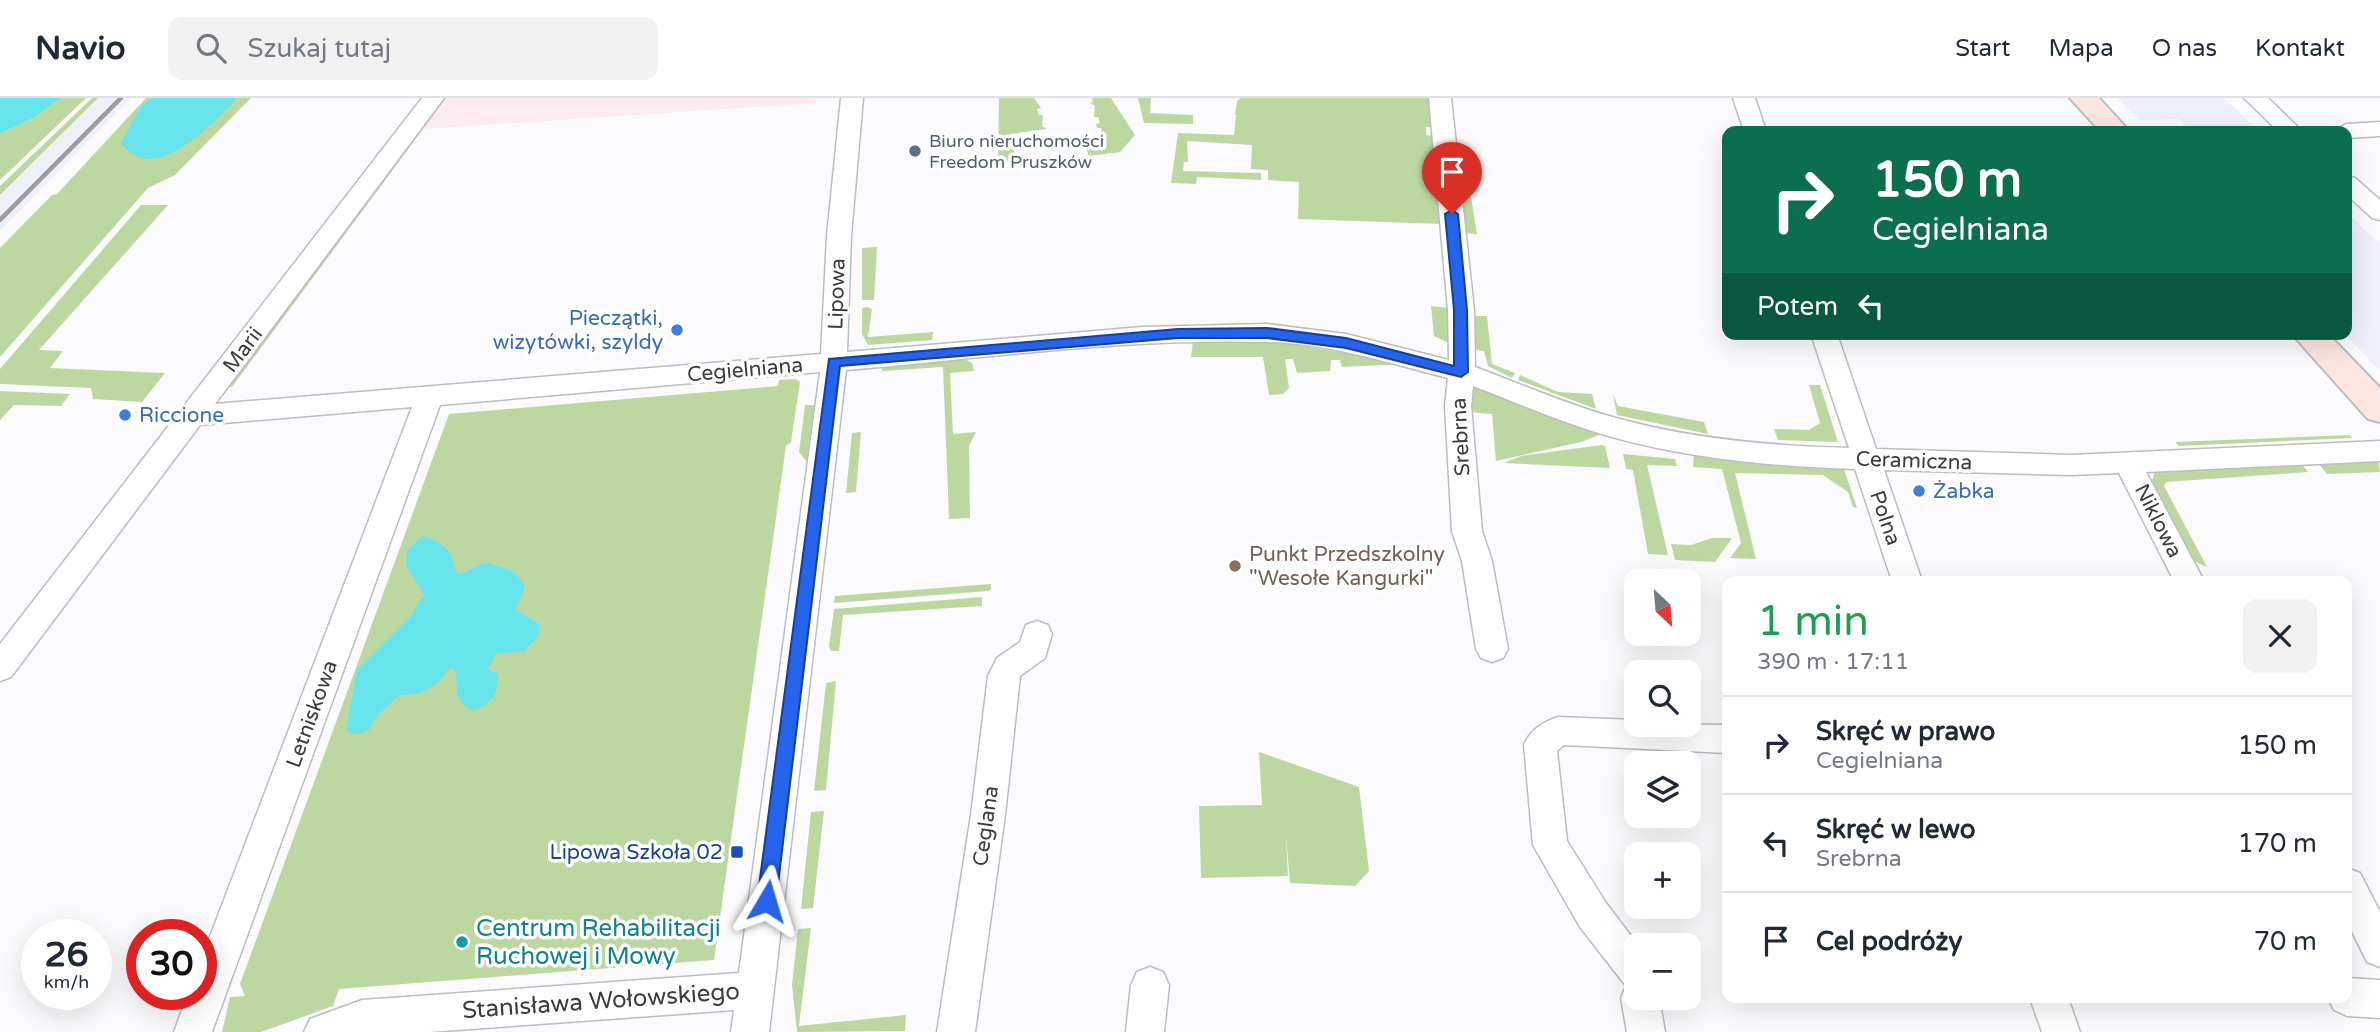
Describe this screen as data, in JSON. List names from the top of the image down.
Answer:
{
  "streets": {
    "street": [
      "Lipowa",
      "Marii",
      "Cegielniana",
      "Srebrna",
      "Ceramiczna",
      "Polna",
      "Niklowa",
      "Letniskowa",
      "Ceglana",
      "Stanisława Wołowskiego"
    ]
  },
  "crossings": [
    ["Lipowa", "Cegielniana"],
    ["Lipowa", "Stanisława Wołowskiego"],
    ["Marii", "Cegielniana"],
    ["Cegielniana", "Srebrna"],
    ["Cegielniana", "Ceramiczna"],
    ["Cegielniana", "Letniskowa"],
    ["Srebrna", "Ceramiczna"],
    ["Ceramiczna", "Polna"],
    ["Ceramiczna", "Niklowa"]
  ],
  "places": {
    "other": [
      "Biuro nieruchomości Freedom Pruszków",
      "Pieczątki, wizytówki, szyldy",
      "Riccione",
      "Żabka",
      "Punkt Przedszkolny \"Wesołe Kangurki\"",
      "Centrum Rehabilitacji Ruchowej i Mowy"
    ],
    "transit": ["Lipowa Szkoła 02"]
  },
  "north": "bottom right",
  "page": {
    "header": "Navio",
    "search": "Szukaj tutaj",
    "nav": [
      "Start",
      "Mapa",
      "O nas",
      "Kontakt"
    ],
    "turn": ["150 m", "Cegielniana"],
    "then": "Potem",
    "map_buttons": ["+", "−"],
    "heading": ["1 min", "390 m · 17:11"],
    "list": [
      {
        "name": "Skręć w prawo",
        "note": "Cegielniana",
        "value": "150 m"
      },
      {
        "name": "Skręć w lewo",
        "note": "Srebrna",
        "value": "170 m"
      },
      {
        "name": "Cel podróży",
        "value": "70 m"
      }
    ],
    "speed": "26 km/h",
    "limit": "30"
  }
}
